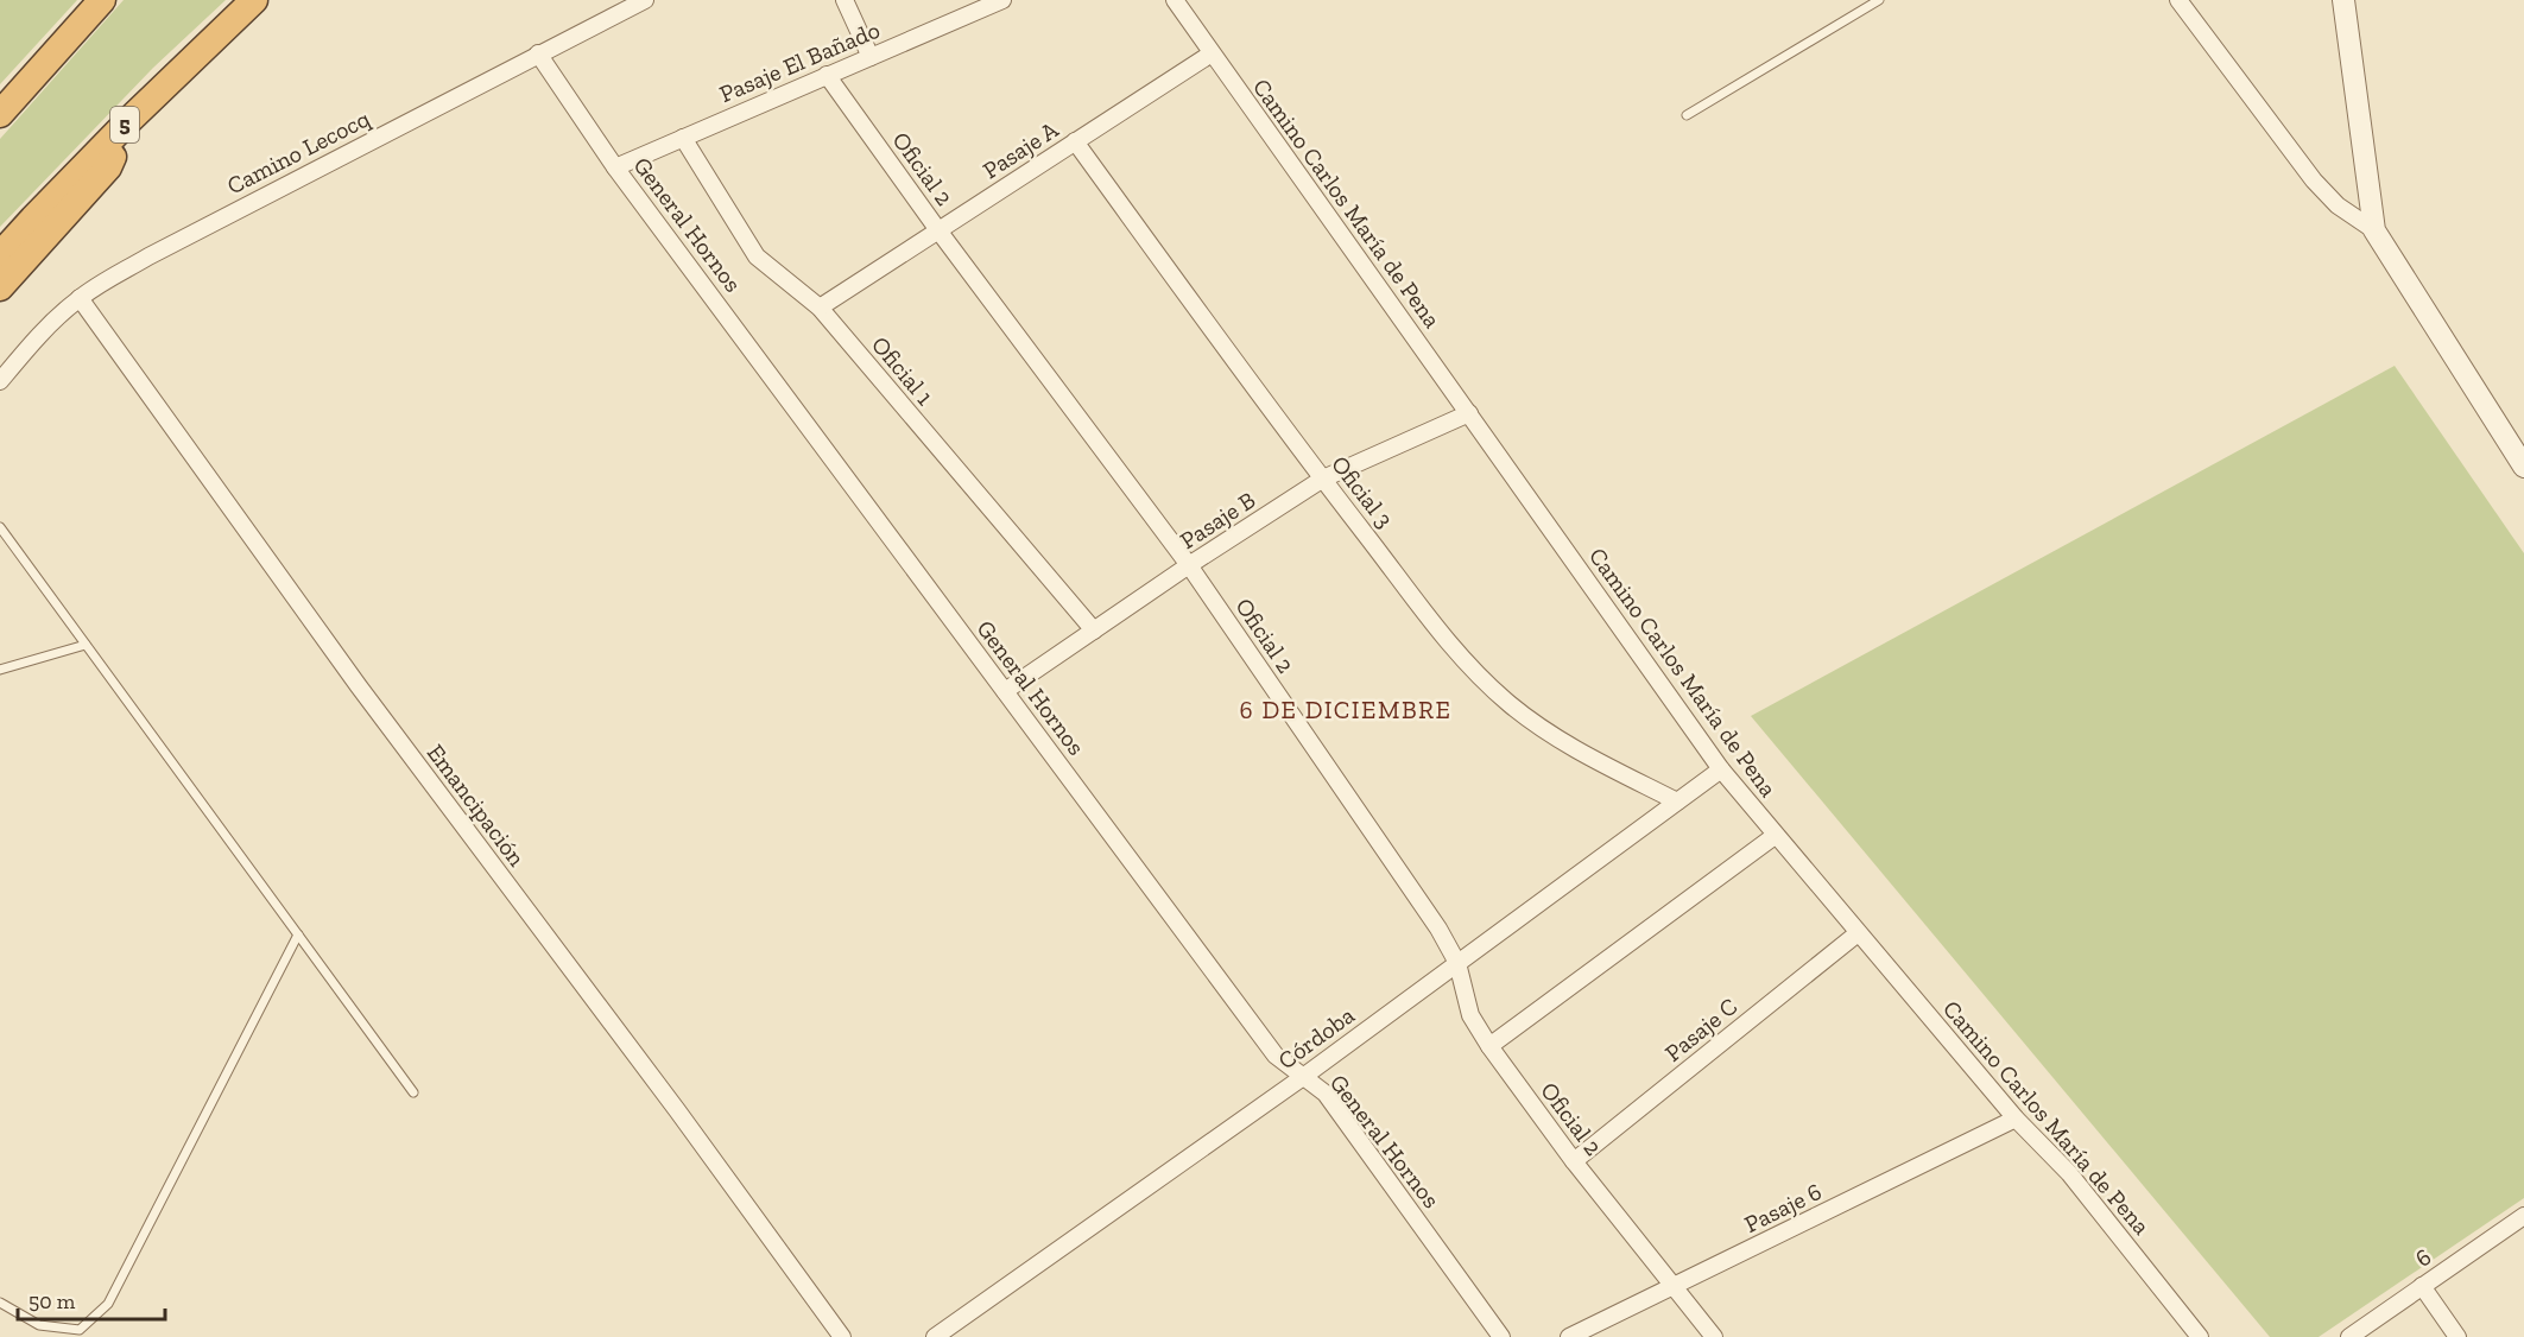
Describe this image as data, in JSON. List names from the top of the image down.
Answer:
{
  "streets": {
    "highway": ["5"],
    "street": [
      "Pasaje El Bañado",
      "Pasaje A",
      "Camino Lecocq",
      "Oficial 2",
      "Camino Carlos María de Pena",
      "General Hornos",
      "Oficial 1",
      "Oficial 3",
      "Pasaje B",
      "Emancipación",
      "Pasaje C",
      "Córdoba",
      "Pasaje 6",
      "6"
    ]
  },
  "crossings": [
    ["Pasaje El Bañado", "Oficial 2"],
    ["Pasaje El Bañado", "General Hornos"],
    ["Pasaje El Bañado", "Oficial 1"],
    ["Pasaje A", "Oficial 2"],
    ["Pasaje A", "Camino Carlos María de Pena"],
    ["Pasaje A", "Oficial 1"],
    ["Pasaje A", "Oficial 3"],
    ["Camino Lecocq", "General Hornos"],
    ["Camino Lecocq", "Emancipación"],
    ["Oficial 2", "Pasaje B"],
    ["Oficial 2", "Pasaje C"],
    ["Oficial 2", "Córdoba"],
    ["Oficial 2", "Pasaje 6"],
    ["Camino Carlos María de Pena", "Pasaje B"],
    ["Camino Carlos María de Pena", "Pasaje C"],
    ["Camino Carlos María de Pena", "Córdoba"],
    ["Camino Carlos María de Pena", "Pasaje 6"],
    ["General Hornos", "Pasaje B"],
    ["General Hornos", "Córdoba"],
    ["Oficial 1", "Pasaje B"],
    ["Oficial 3", "Pasaje B"],
    ["Oficial 3", "Córdoba"]
  ],
  "districts": ["6 DE DICIEMBRE"],
  "scale_bar": "50 m"
}
